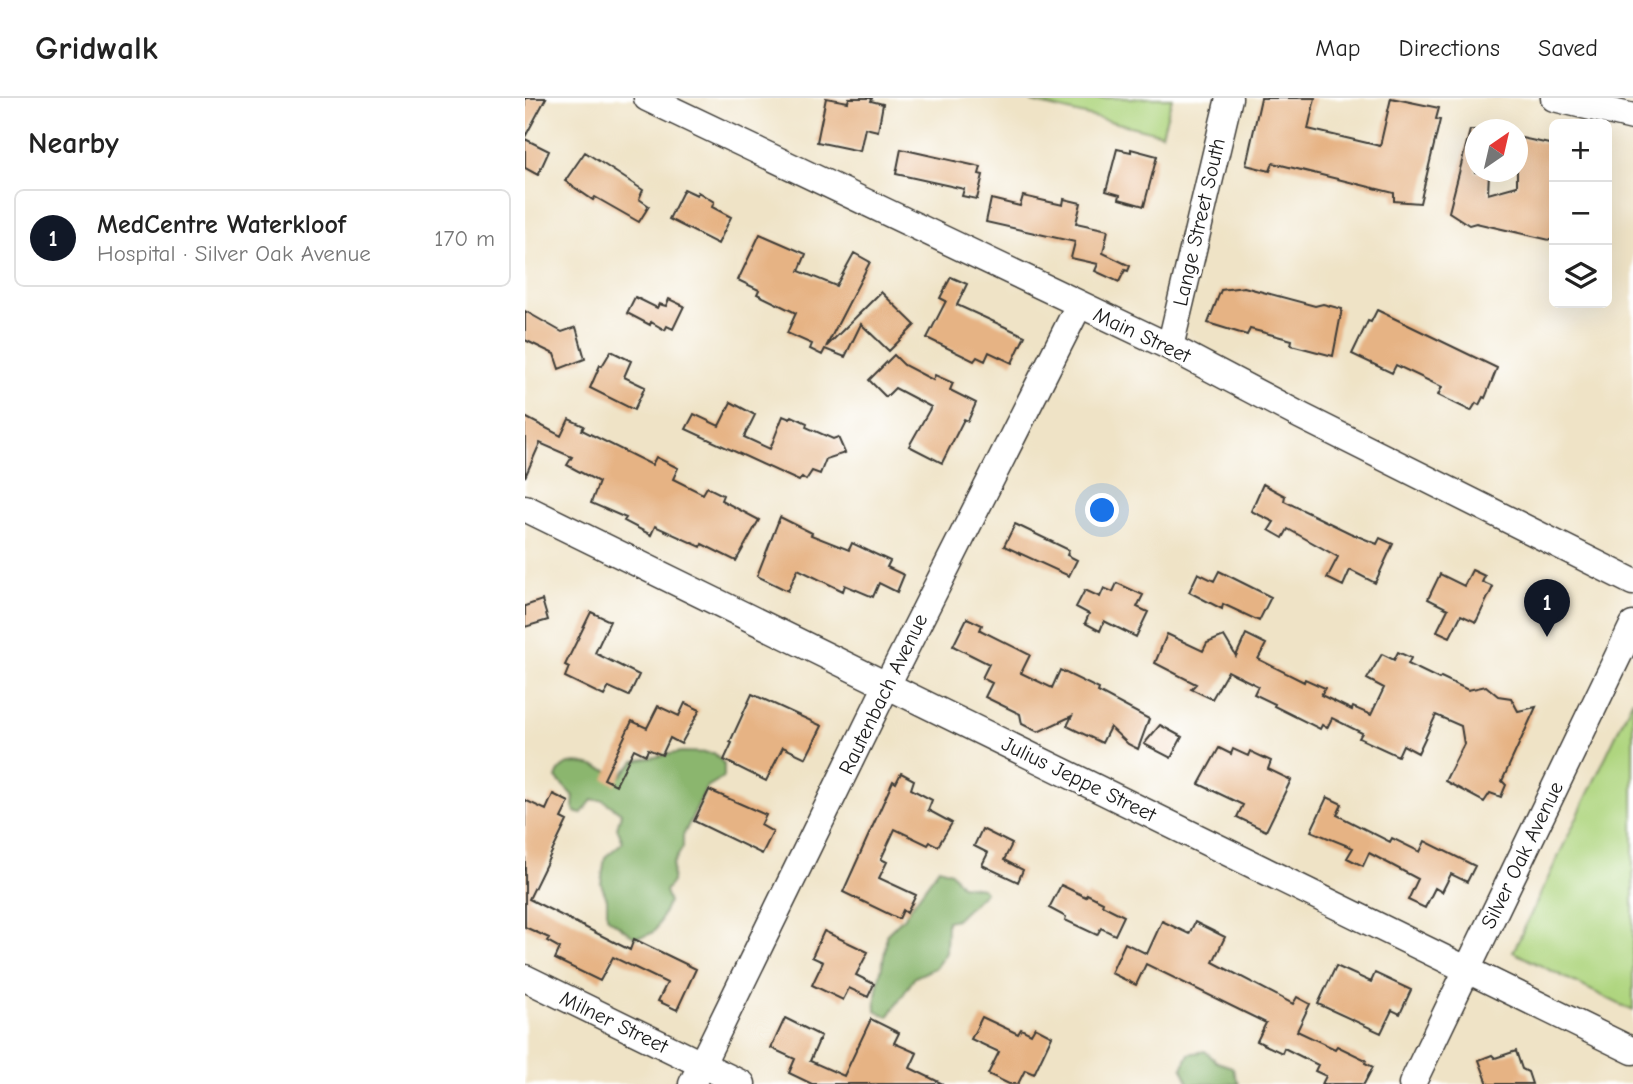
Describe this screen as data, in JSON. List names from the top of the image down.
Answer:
{
  "streets": {
    "street": [
      "Lange Street South",
      "Main Street",
      "Rautenbach Avenue",
      "Julius Jeppe Street",
      "Silver Oak Avenue",
      "Milner Street"
    ]
  },
  "crossings": [
    ["Lange Street South", "Main Street"],
    ["Main Street", "Rautenbach Avenue"],
    ["Rautenbach Avenue", "Julius Jeppe Street"],
    ["Rautenbach Avenue", "Milner Street"],
    ["Julius Jeppe Street", "Silver Oak Avenue"]
  ],
  "north": "top right",
  "page": {
    "header": "Gridwalk",
    "nav": ["Map", "Directions", "Saved"],
    "heading": "Nearby",
    "map_buttons": ["+", "−"],
    "list": [
      {
        "mark": "1",
        "name": "MedCentre Waterkloof",
        "note": "Hospital · Silver Oak Avenue",
        "value": "170 m"
      }
    ],
    "pins": "1"
  }
}
